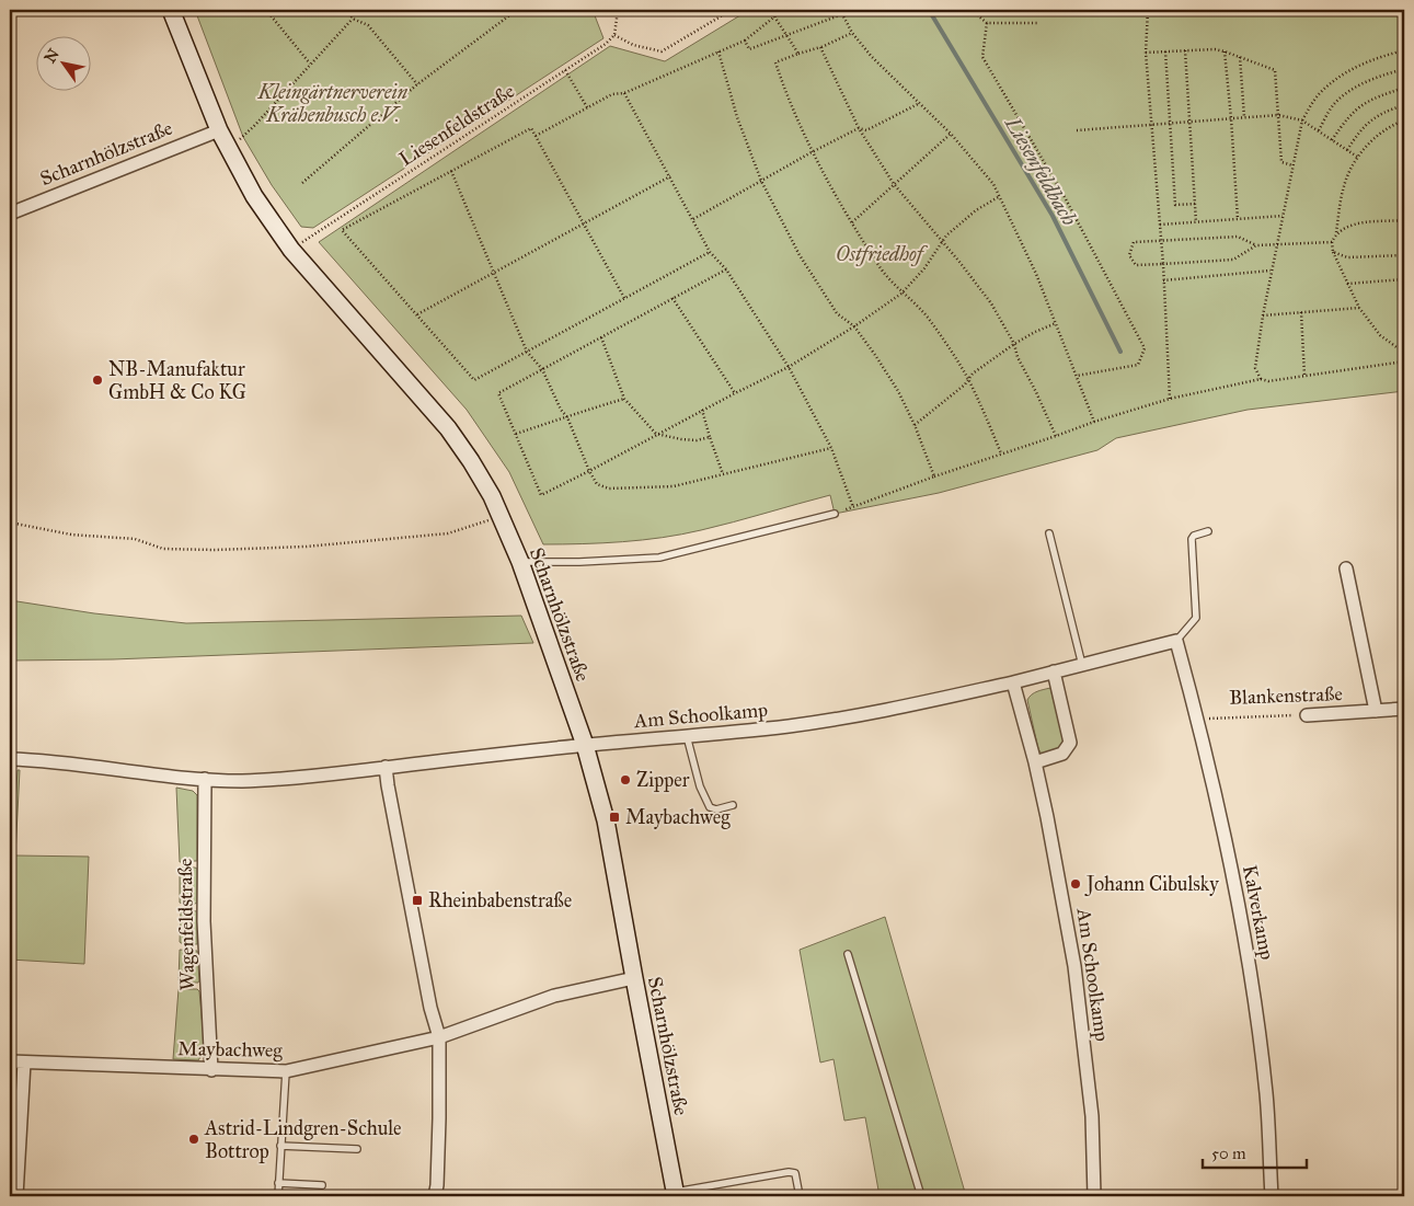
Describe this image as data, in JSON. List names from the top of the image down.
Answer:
{
  "streets": {
    "main road": ["Scharnhölzstraße"],
    "street": [
      "Blankenstraße",
      "Am Schoolkamp",
      "Kalverkamp",
      "Wagenfeldstraße",
      "Maybachweg"
    ],
    "path": ["Liesenfeldstraße"]
  },
  "crossings": [
    ["Liesenfeldstraße", "Scharnhölzstraße"],
    ["Scharnhölzstraße", "Am Schoolkamp"],
    ["Scharnhölzstraße", "Maybachweg"],
    ["Blankenstraße", "Kalverkamp"],
    ["Am Schoolkamp", "Kalverkamp"],
    ["Wagenfeldstraße", "Maybachweg"]
  ],
  "water": ["Liesenfeldbach"],
  "parks": ["Kleingärtnerverein Krähenbusch e.V.", "Ostfriedhof"],
  "places": {
    "other": [
      "NB-Manufaktur GmbH & Co KG",
      "Zipper",
      "Johann Cibulsky",
      "Astrid-Lindgren-Schule Bottrop"
    ],
    "transit": ["Maybachweg", "Rheinbabenstraße"]
  },
  "scale_bar": "50 m",
  "north": "top left"
}
